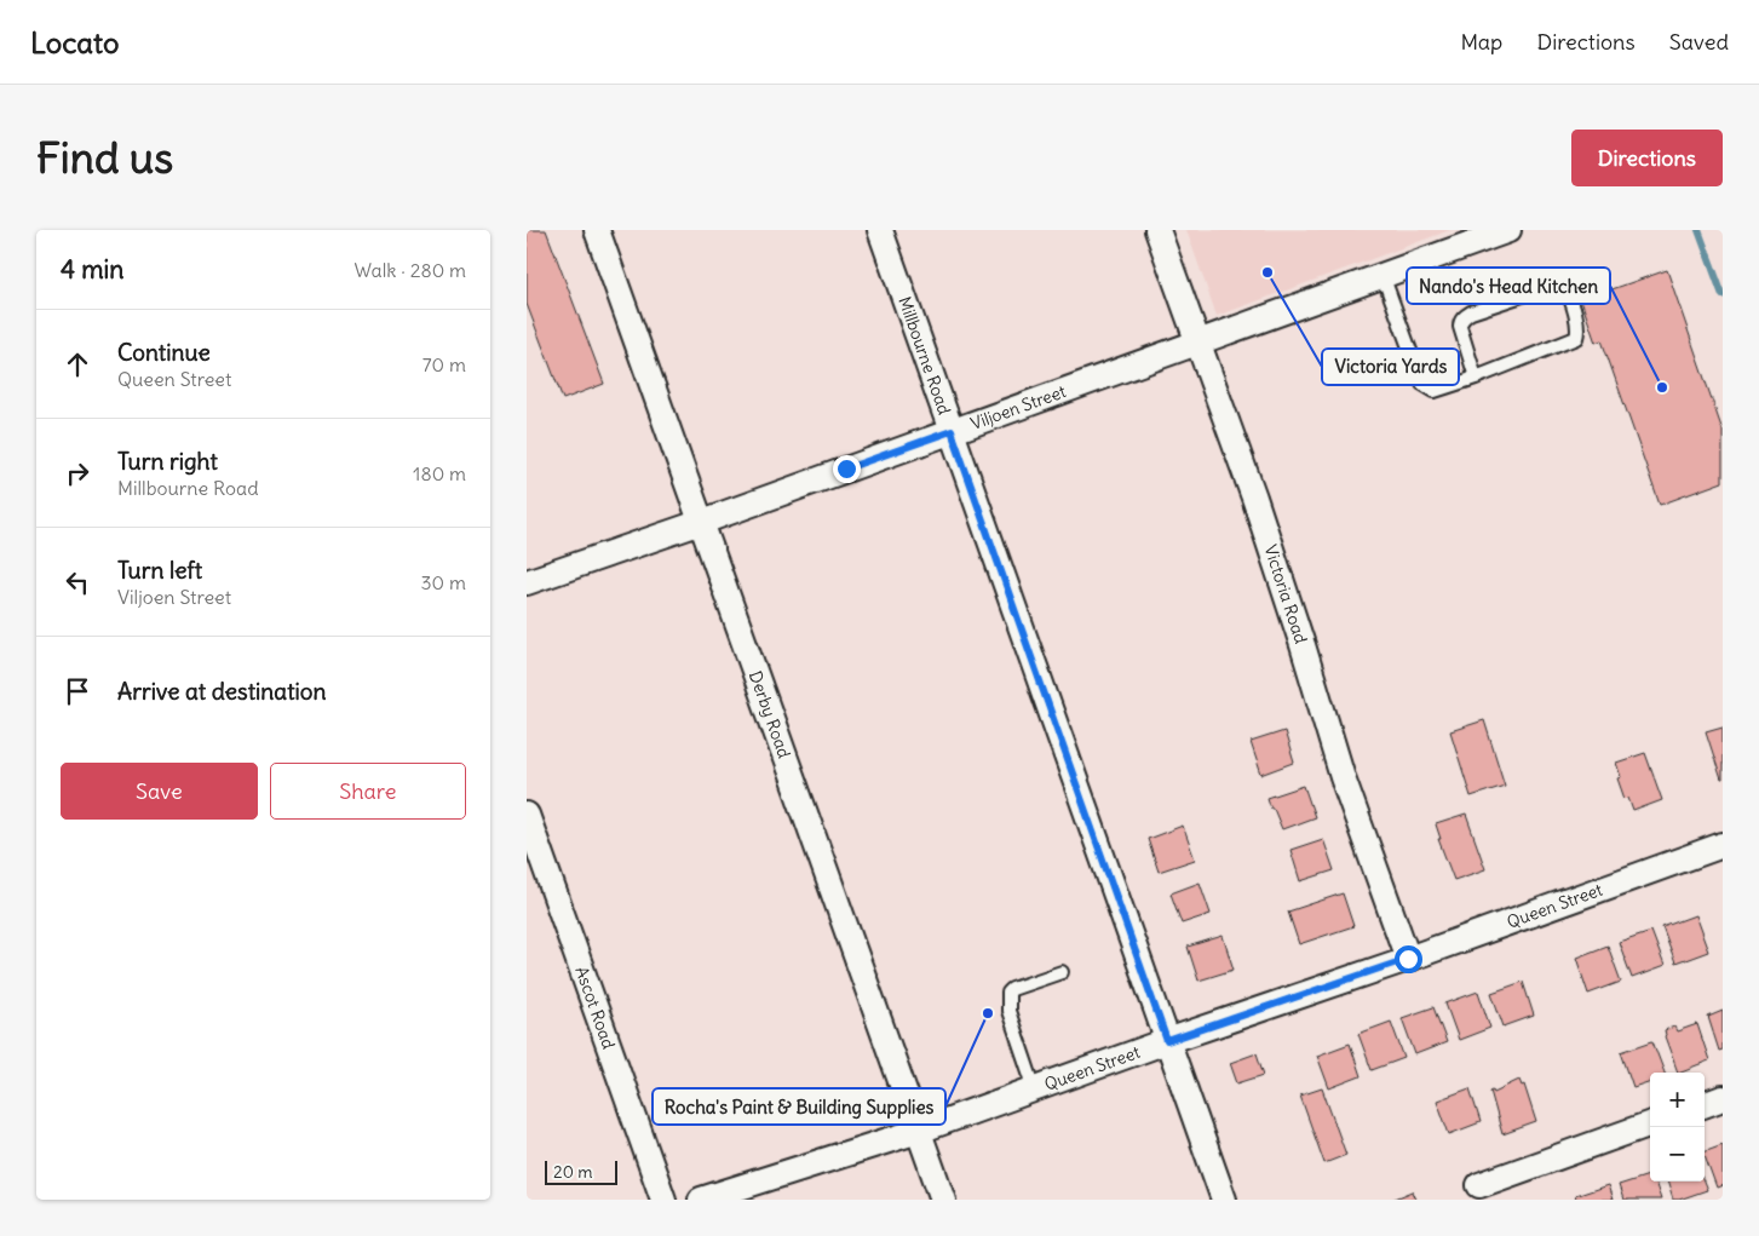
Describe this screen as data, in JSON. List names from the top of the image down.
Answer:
{
  "streets": {
    "street": [
      "Millbourne Road",
      "Viljoen Street",
      "Victoria Road",
      "Derby Road",
      "Queen Street",
      "Ascot Road"
    ]
  },
  "crossings": [
    ["Millbourne Road", "Viljoen Street"],
    ["Millbourne Road", "Queen Street"],
    ["Viljoen Street", "Victoria Road"],
    ["Viljoen Street", "Derby Road"],
    ["Victoria Road", "Queen Street"],
    ["Derby Road", "Queen Street"]
  ],
  "places": ["Victoria Yards", "Nando's Head Kitchen", "Rocha's Paint & Building Supplies"],
  "scale_bar": "20 m",
  "page": {
    "header": "Locato",
    "nav": ["Map", "Directions", "Saved"],
    "buttons": [
      "Directions",
      ["Save", "Share"]
    ],
    "title": "Find us",
    "heading": ["4 min", "Walk · 280 m"],
    "list": [
      ["Continue", "Queen Street", "70 m"],
      ["Turn right", "Millbourne Road", "180 m"],
      ["Turn left", "Viljoen Street", "30 m"],
      "Arrive at destination"
    ],
    "map_buttons": ["+", "−"],
    "scale": "20 m"
  }
}
